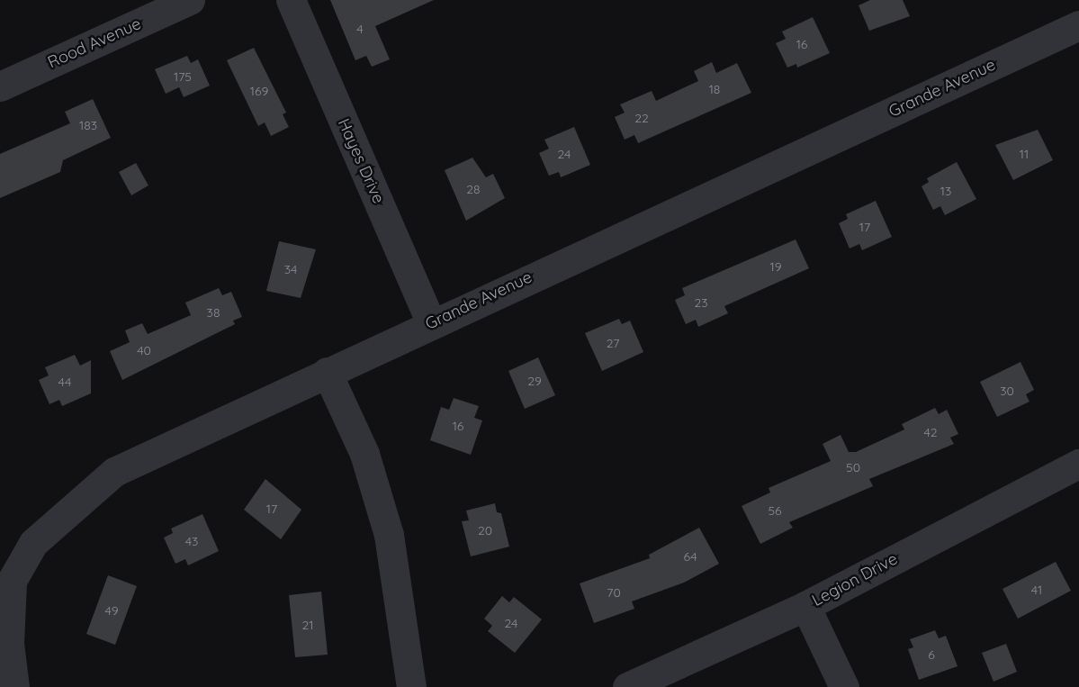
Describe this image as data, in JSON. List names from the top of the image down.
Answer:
{
  "streets": {
    "street": [
      "Rood Avenue",
      "Grande Avenue",
      "Hayes Drive",
      "Legion Drive"
    ]
  },
  "crossings": [
    ["Grande Avenue", "Hayes Drive"]
  ],
  "house_numbers": [
    "4",
    "16",
    "175",
    "18",
    "169",
    "22",
    "183",
    "24",
    "11",
    "28",
    "13",
    "17",
    "19",
    "34",
    "23",
    "38",
    "27",
    "40",
    "29",
    "44",
    "30",
    "16",
    "42",
    "50",
    "17",
    "56",
    "20",
    "43",
    "64",
    "41",
    "70",
    "49",
    "24",
    "21",
    "6"
  ]
}
